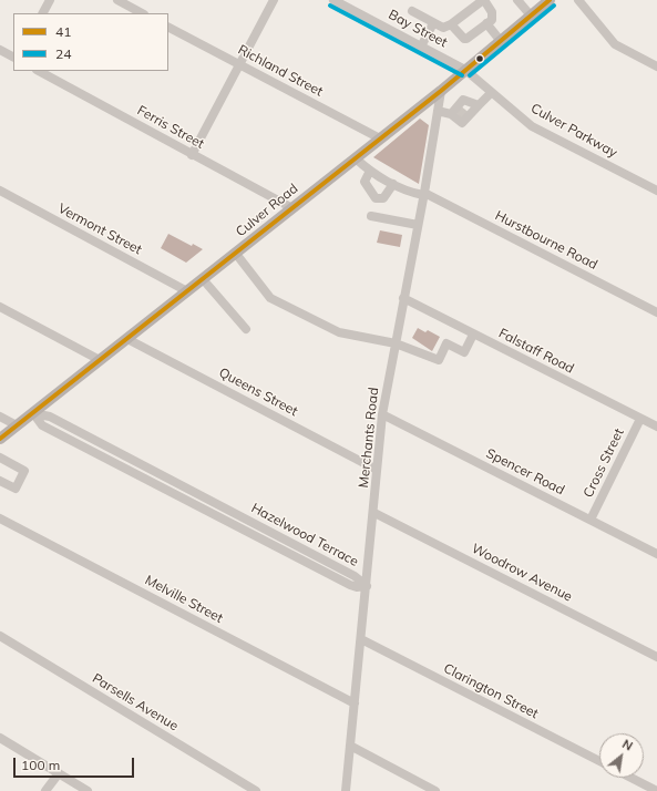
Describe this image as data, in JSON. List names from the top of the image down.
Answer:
{
  "streets": {
    "main road": ["Culver Road"],
    "street": [
      "Bay Street",
      "Richland Street",
      "Ferris Street",
      "Culver Parkway",
      "Vermont Street",
      "Hurstbourne Road",
      "Falstaff Road",
      "Queens Street",
      "Merchants Road",
      "Cross Street",
      "Spencer Road",
      "Hazelwood Terrace",
      "Woodrow Avenue",
      "Melville Street",
      "Clarington Street",
      "Parsells Avenue"
    ]
  },
  "crossings": [
    ["Bay Street", "Culver Parkway"],
    ["Bay Street", "Culver Road"],
    ["Richland Street", "Culver Road"],
    ["Ferris Street", "Culver Road"],
    ["Culver Parkway", "Culver Road"],
    ["Culver Road", "Vermont Street"],
    ["Culver Road", "Hurstbourne Road"],
    ["Culver Road", "Queens Street"],
    ["Culver Road", "Merchants Road"],
    ["Culver Road", "Hazelwood Terrace"],
    ["Hurstbourne Road", "Merchants Road"],
    ["Falstaff Road", "Merchants Road"],
    ["Falstaff Road", "Cross Street"],
    ["Queens Street", "Merchants Road"],
    ["Merchants Road", "Spencer Road"],
    ["Merchants Road", "Hazelwood Terrace"],
    ["Merchants Road", "Woodrow Avenue"],
    ["Merchants Road", "Melville Street"],
    ["Merchants Road", "Clarington Street"],
    ["Cross Street", "Spencer Road"]
  ],
  "lines": ["transit line 41", "transit line 24"],
  "legend": ["41", "24"],
  "scale_bar": "100 m",
  "north": "top right"
}
